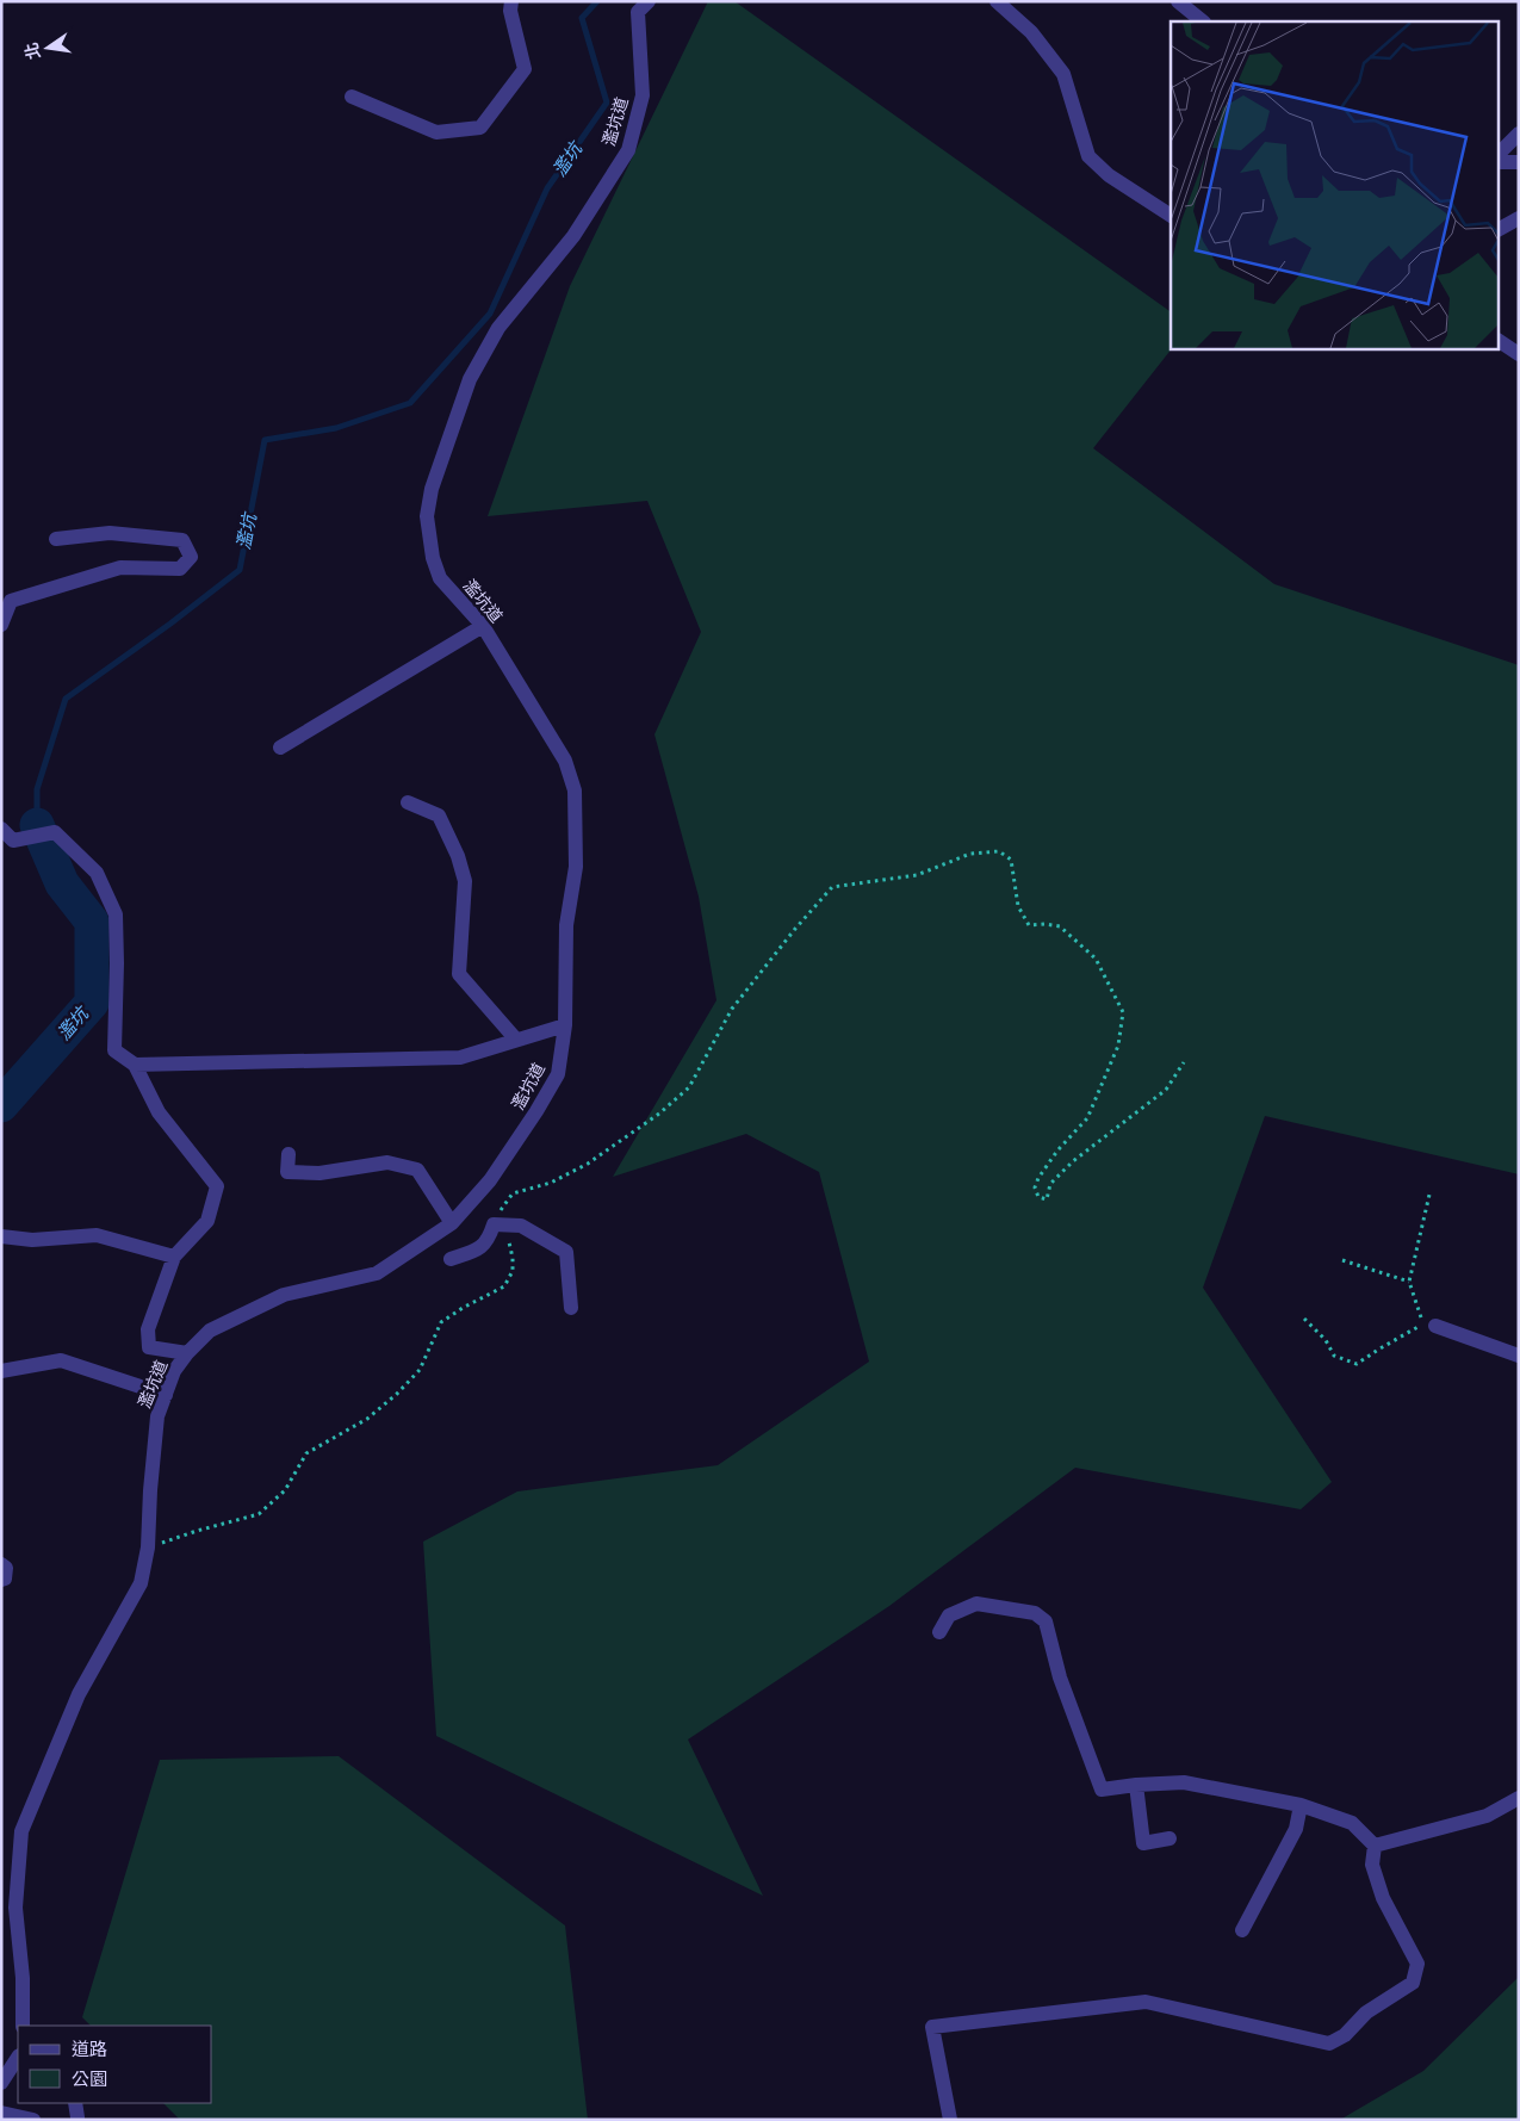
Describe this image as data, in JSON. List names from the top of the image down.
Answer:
{
  "streets": {
    "street": ["濫坑道"]
  },
  "water": ["濫坑"],
  "legend": ["道路", "公園"],
  "north": "left"
}
